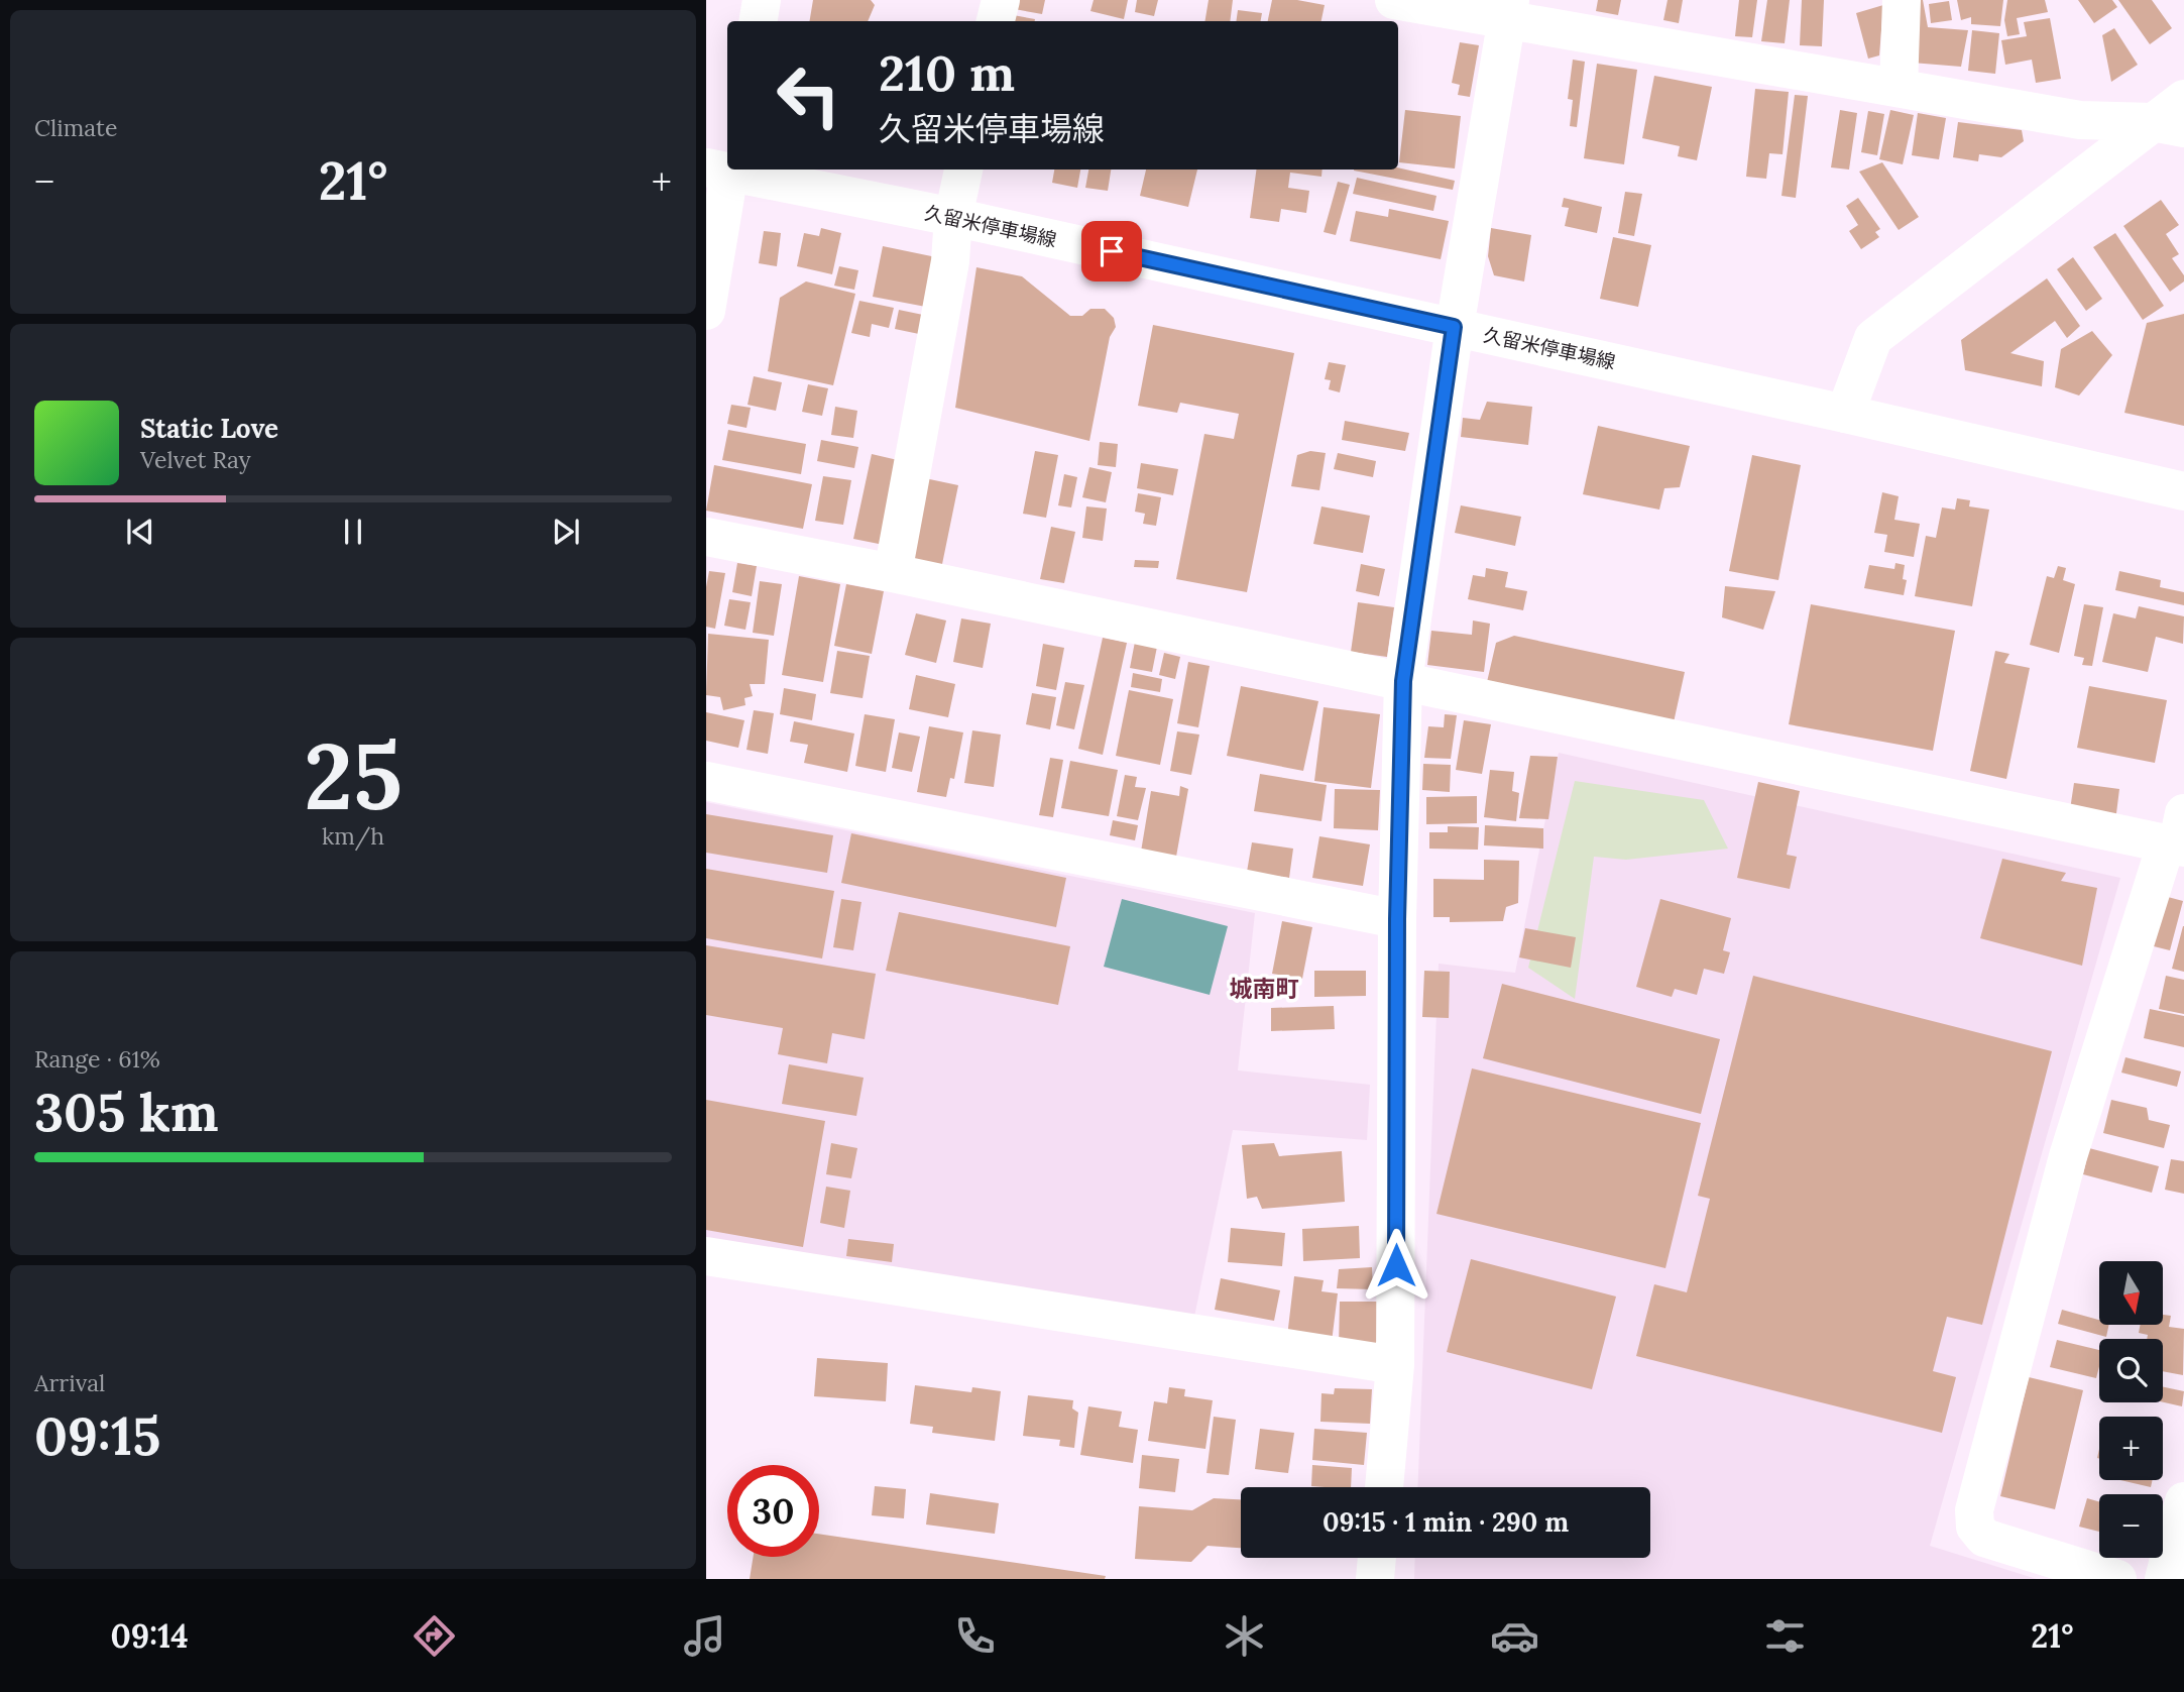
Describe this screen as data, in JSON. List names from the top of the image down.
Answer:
{
  "streets": {
    "street": ["久留米停車場線"]
  },
  "districts": ["城南町"],
  "north": "bottom",
  "page": {
    "tile": [
      "Climate",
      ["25", "km/h"],
      ["Range · 61%", "305 km"],
      ["Arrival", "09:15"]
    ],
    "turn": ["210 m", "久留米停車場線"],
    "heat": ["−", "21°", "+"],
    "song": ["Static Love", "Velvet Ray"],
    "map_buttons": ["+", "−"],
    "limit": "30",
    "trip": "09:15 · 1 min · 290 m",
    "tabs": ["09:14", "21°"]
  }
}
